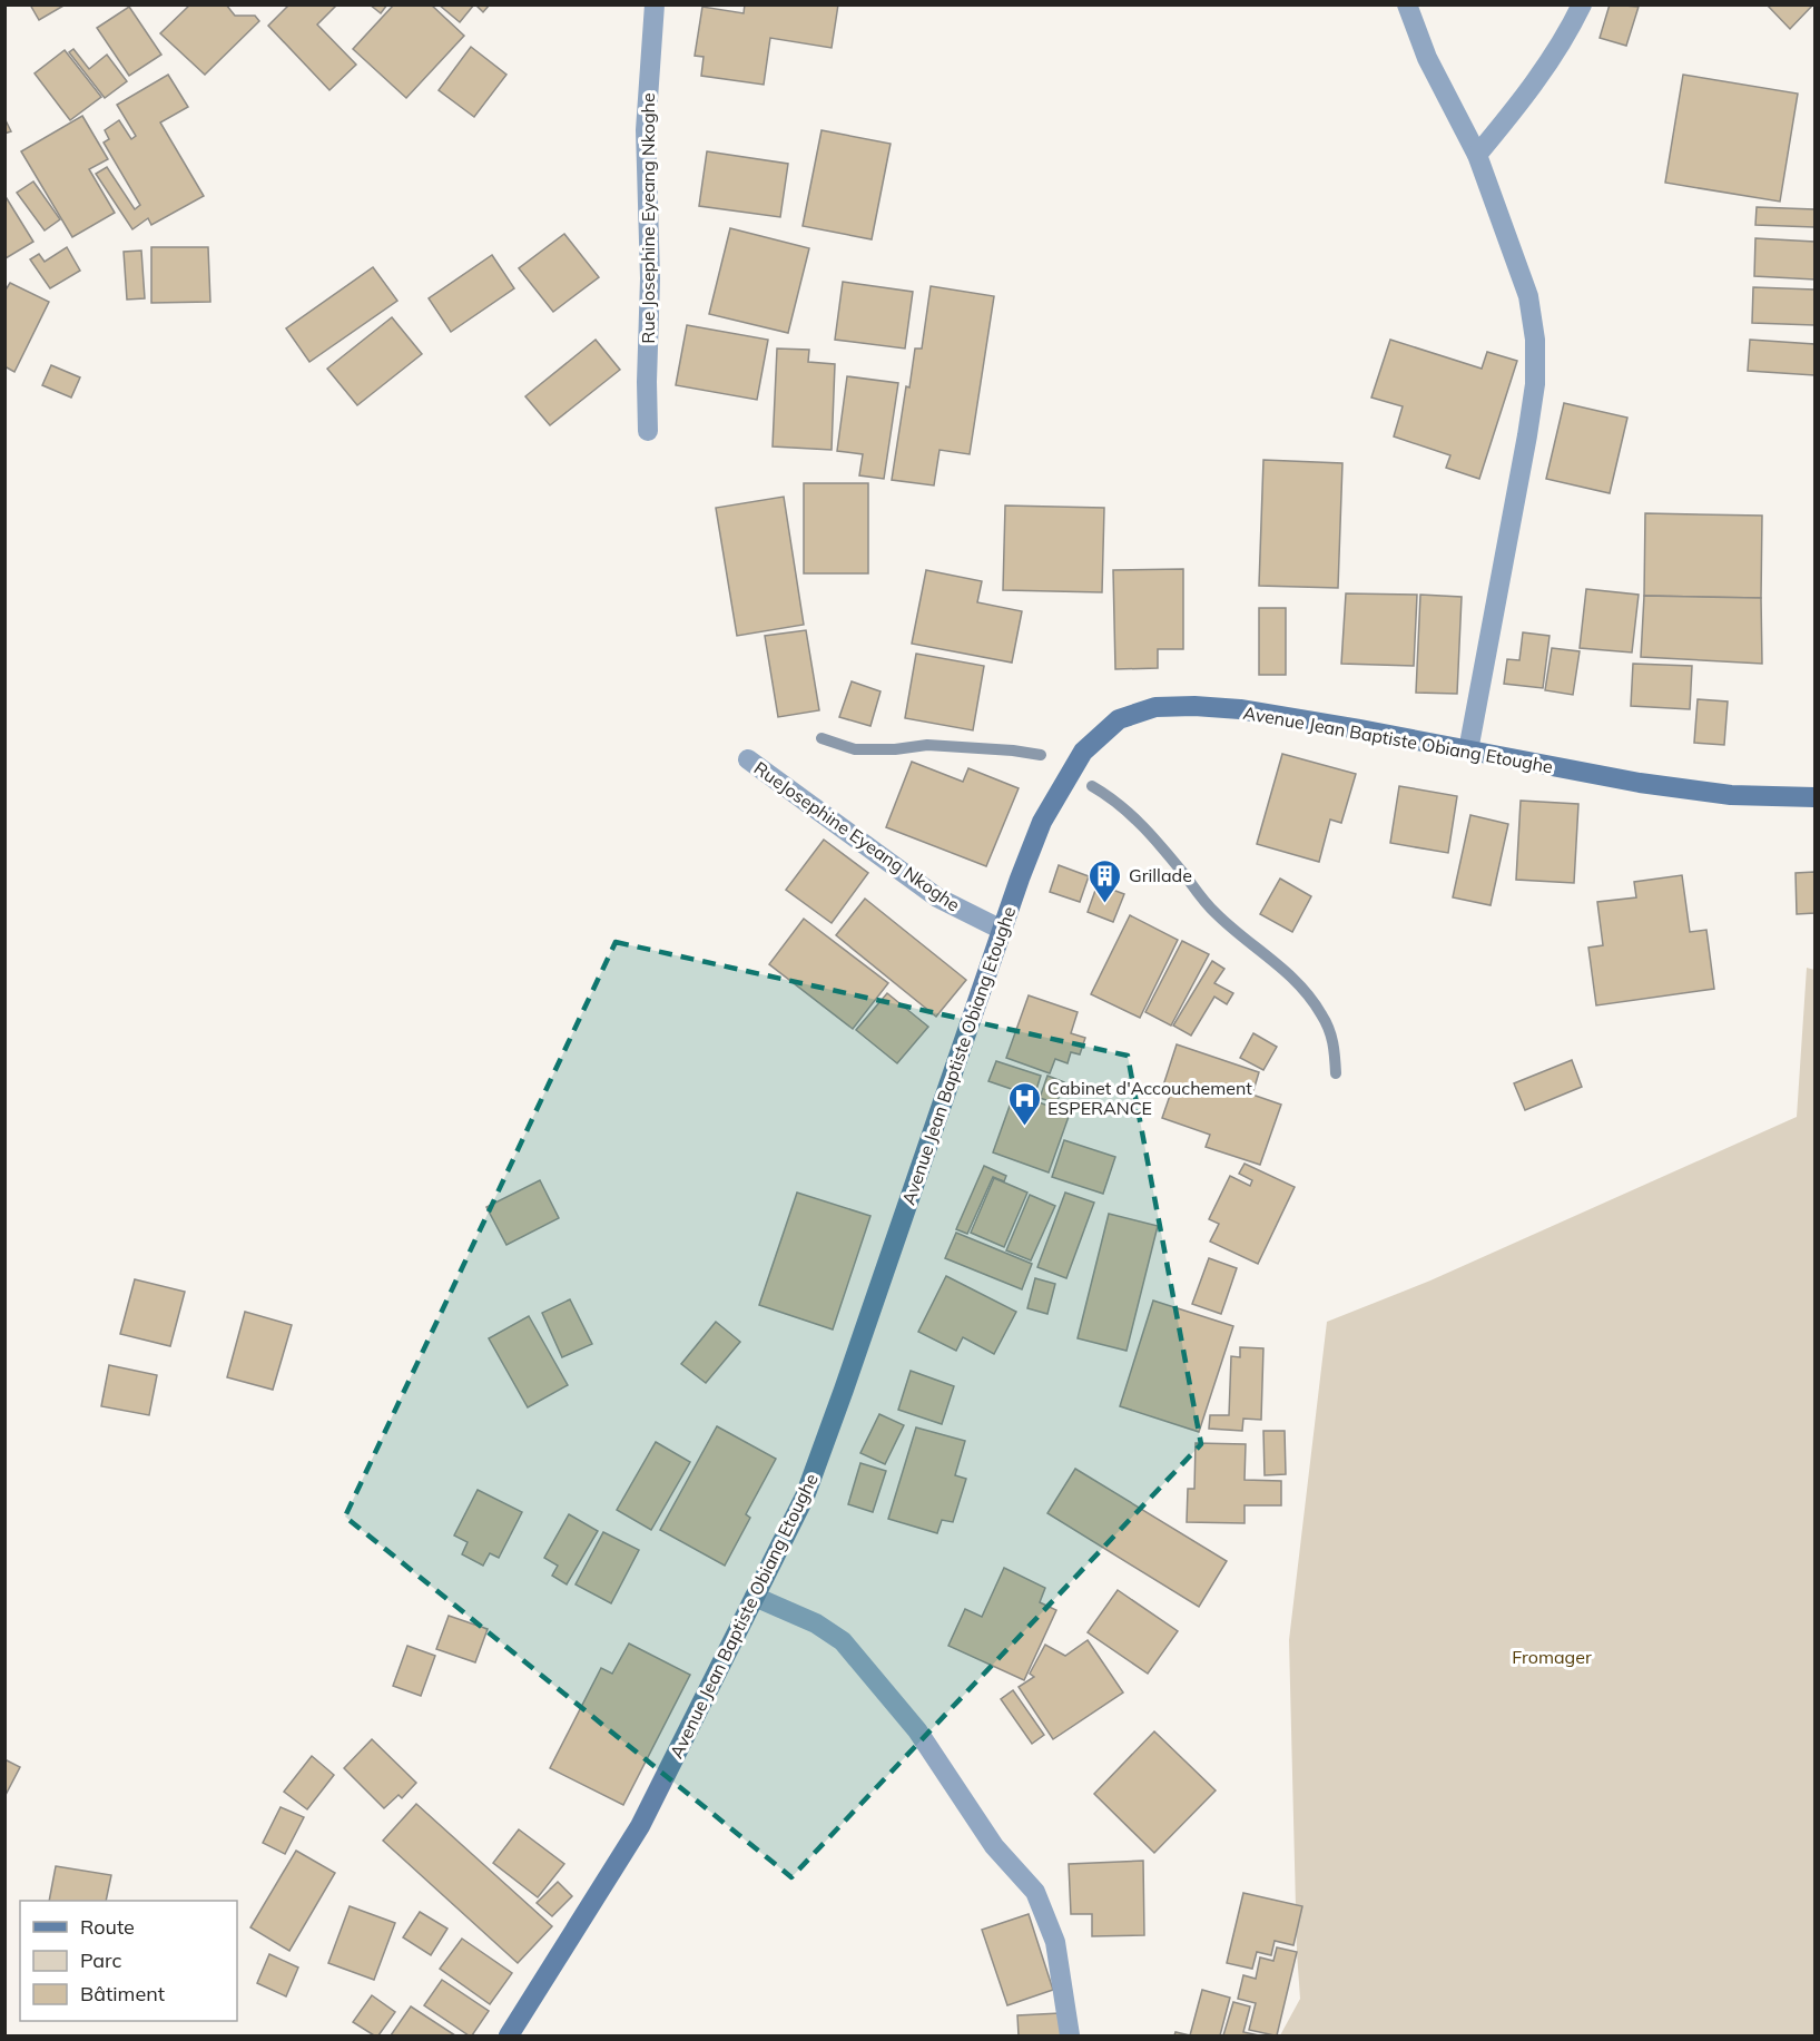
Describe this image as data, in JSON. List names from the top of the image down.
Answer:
{
  "streets": {
    "street": ["Rue Josephine Eyeang Nkoghe", "Avenue Jean Baptiste Obiang Etoughe", "RueJosephine Eyeang Nkoghe"]
  },
  "crossings": [
    ["Avenue Jean Baptiste Obiang Etoughe", "RueJosephine Eyeang Nkoghe"]
  ],
  "parks": ["Fromager"],
  "places": {
    "building": ["Grillade"],
    "hospital": ["Cabinet d'Accouchement ESPERANCE"]
  },
  "legend": ["Route", "Parc", "Bâtiment"]
}
